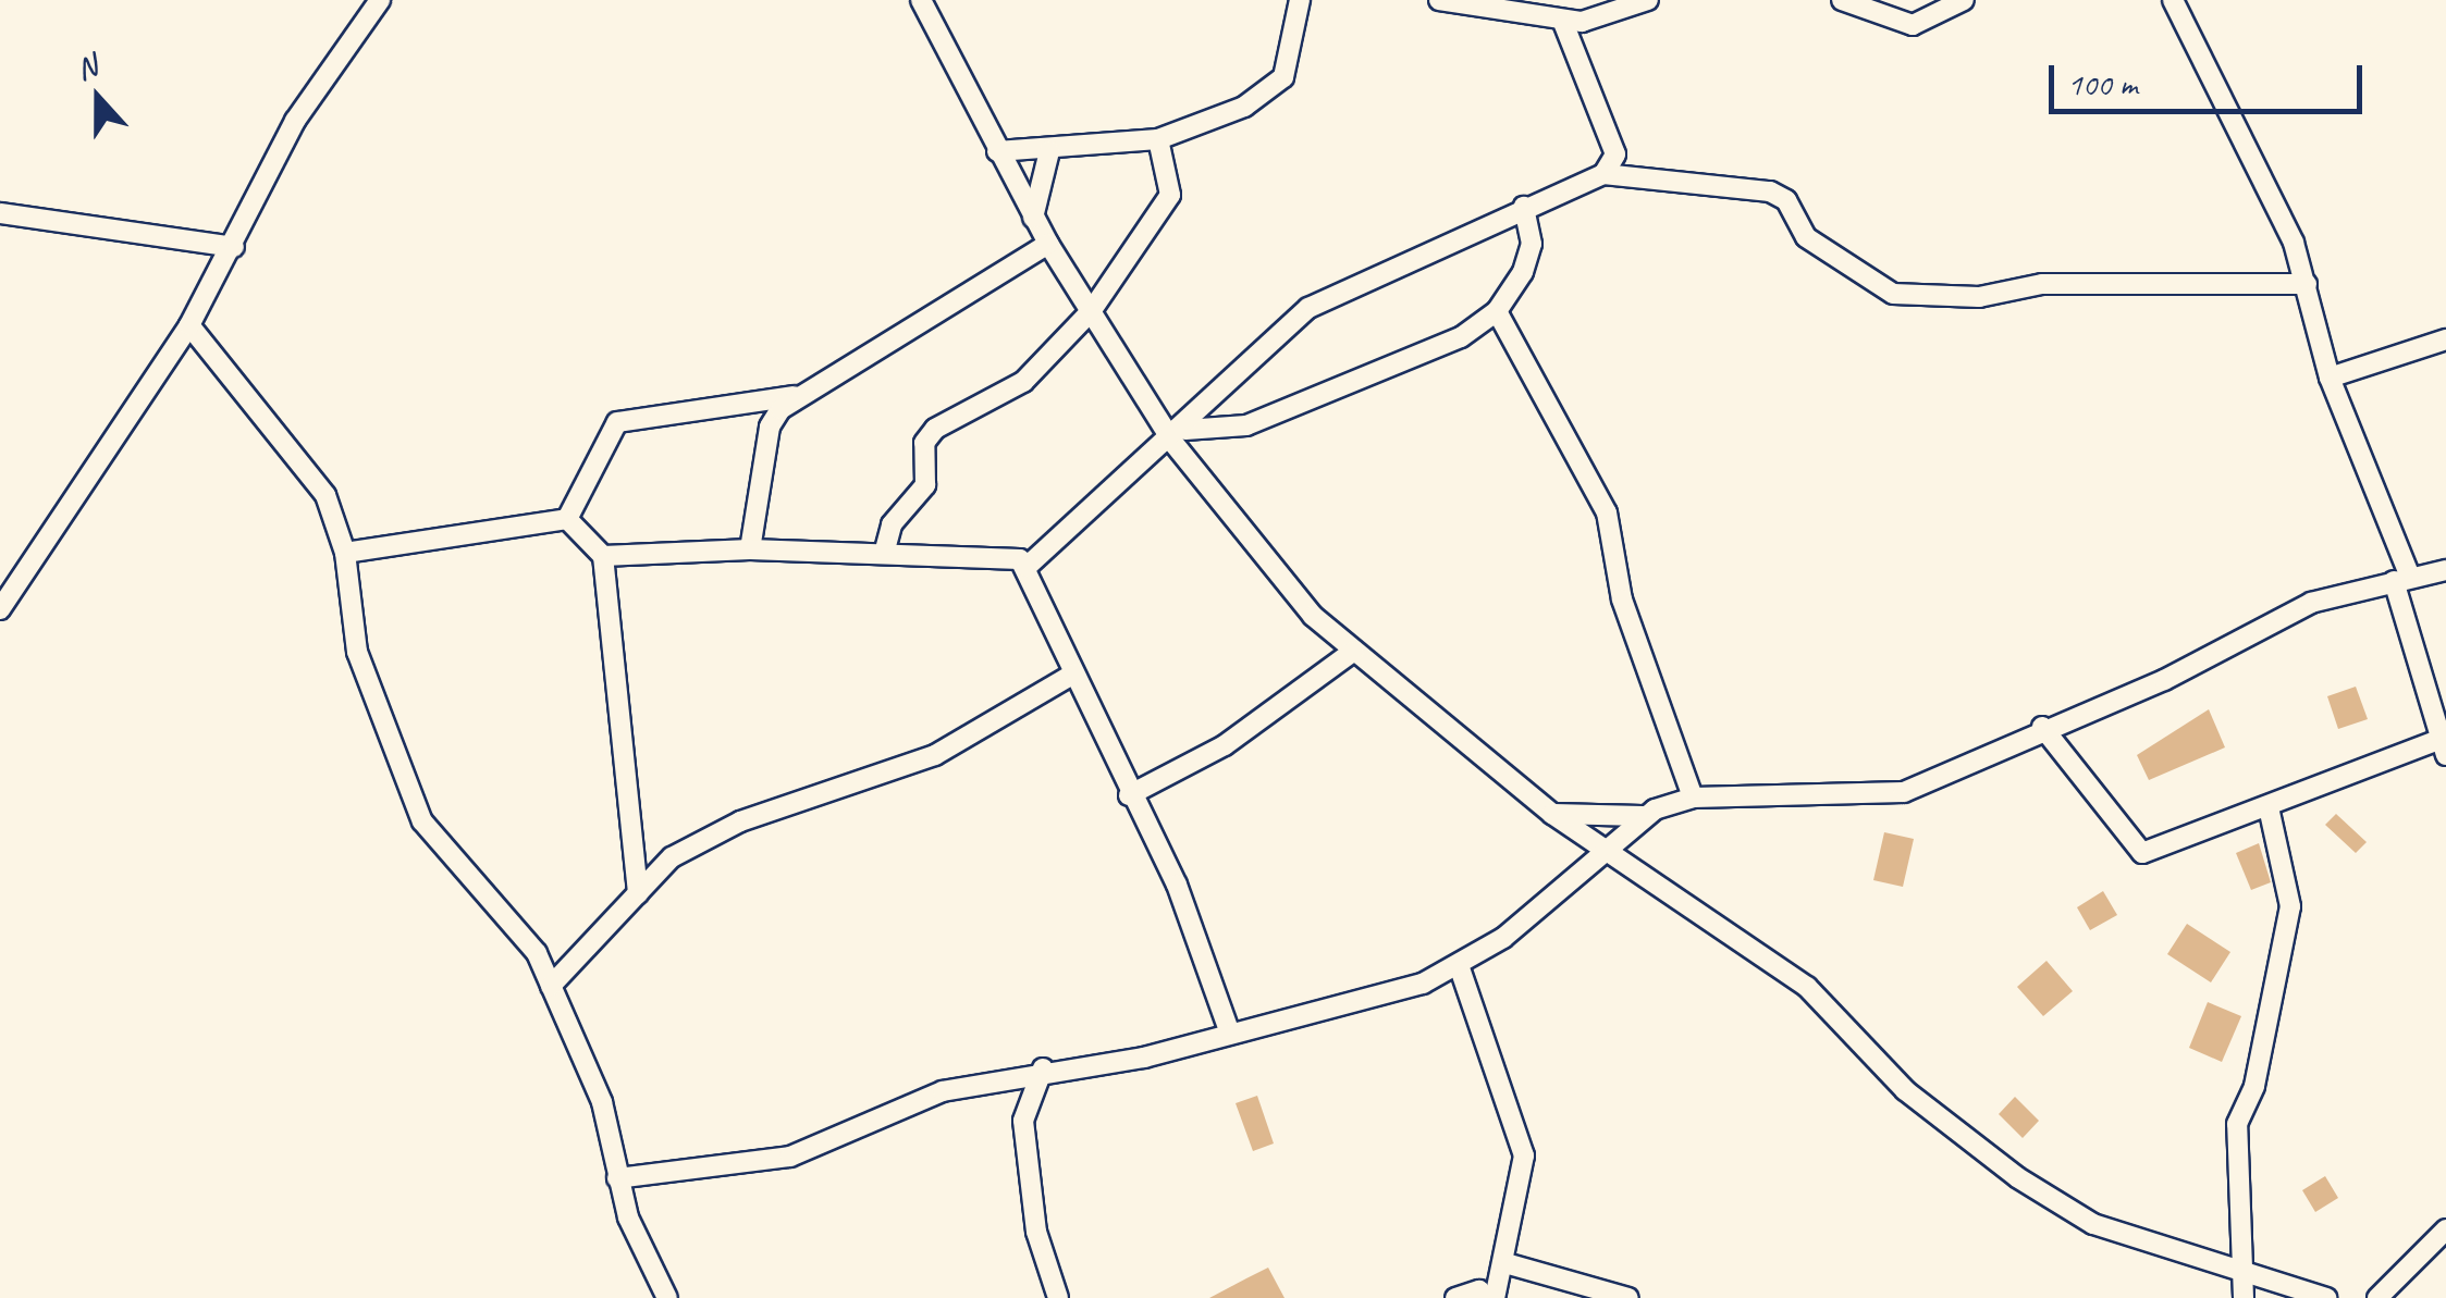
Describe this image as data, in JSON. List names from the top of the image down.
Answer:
{
  "scale_bar": "100 m",
  "north": "top"
}
